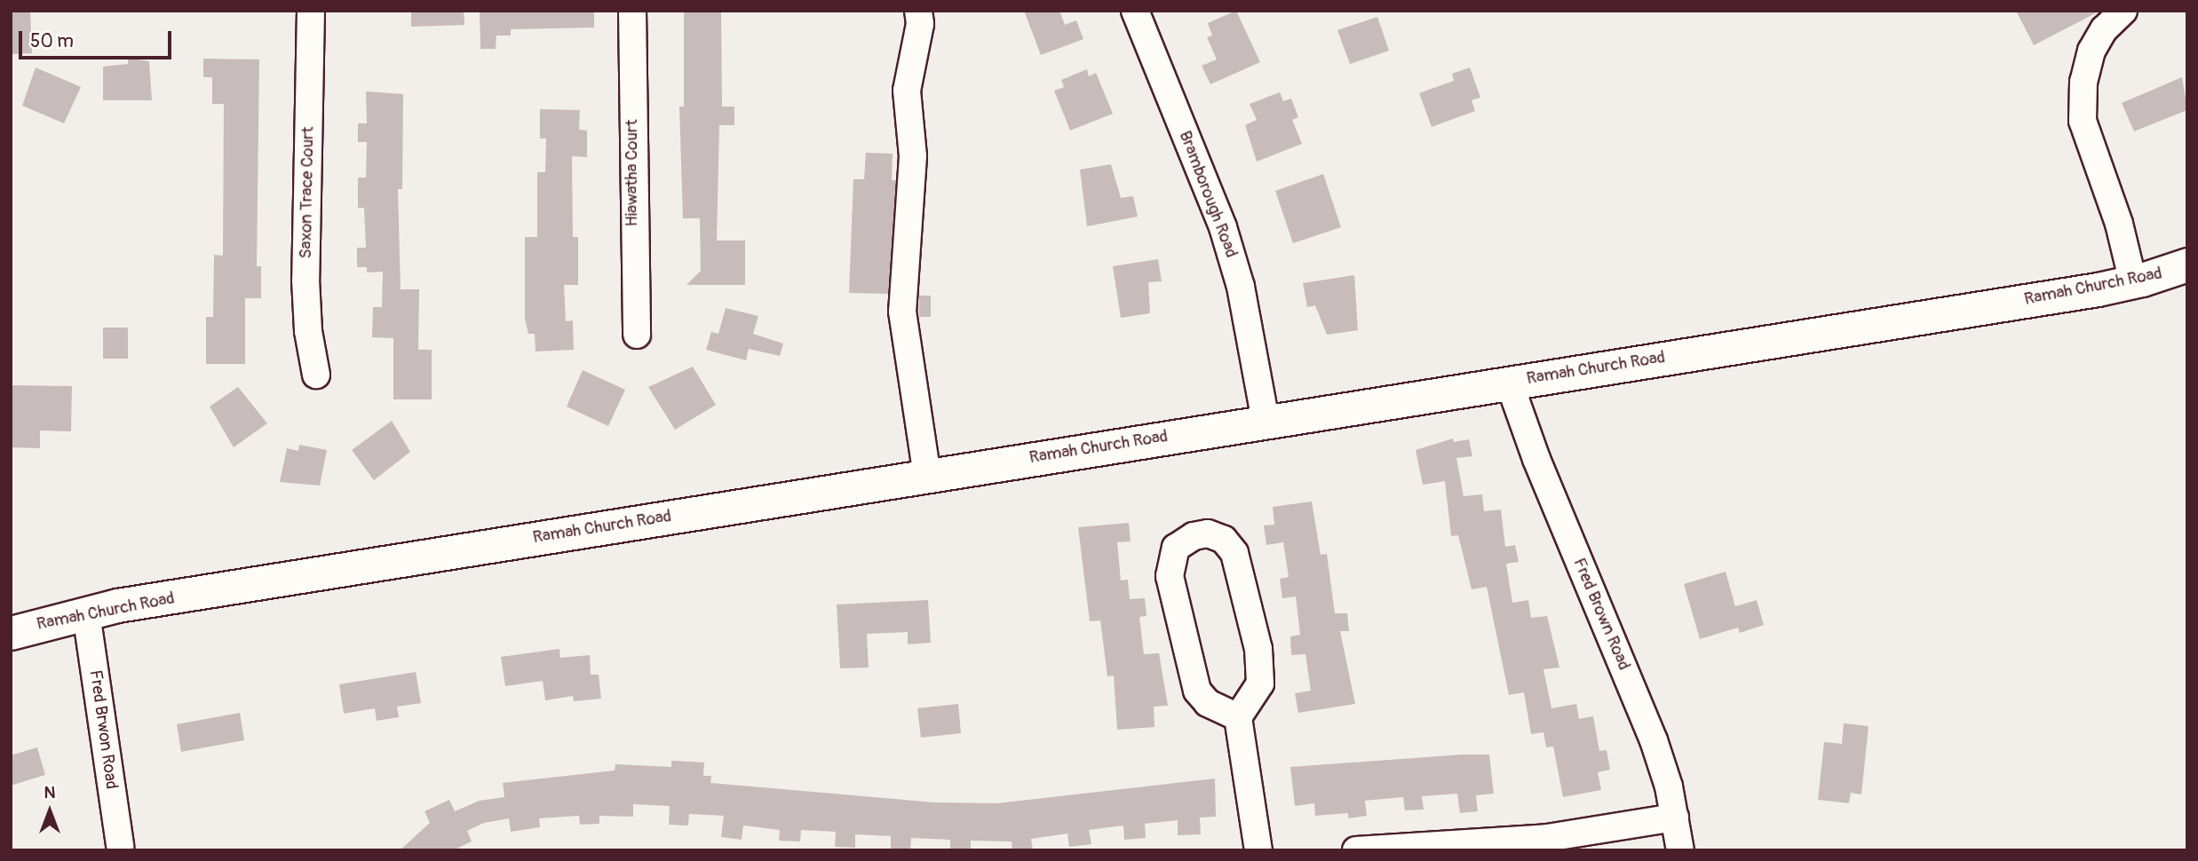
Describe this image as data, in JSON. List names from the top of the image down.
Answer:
{
  "streets": {
    "main road": ["Ramah Church Road"],
    "street": [
      "Hiawatha Court",
      "Saxon Trace Court",
      "Bramborough Road",
      "Fred Brown Road",
      "Fred Brwon Road"
    ]
  },
  "crossings": [
    ["Bramborough Road", "Ramah Church Road"],
    ["Ramah Church Road", "Fred Brown Road"],
    ["Ramah Church Road", "Fred Brwon Road"]
  ],
  "scale_bar": "50 m",
  "north": "top"
}
